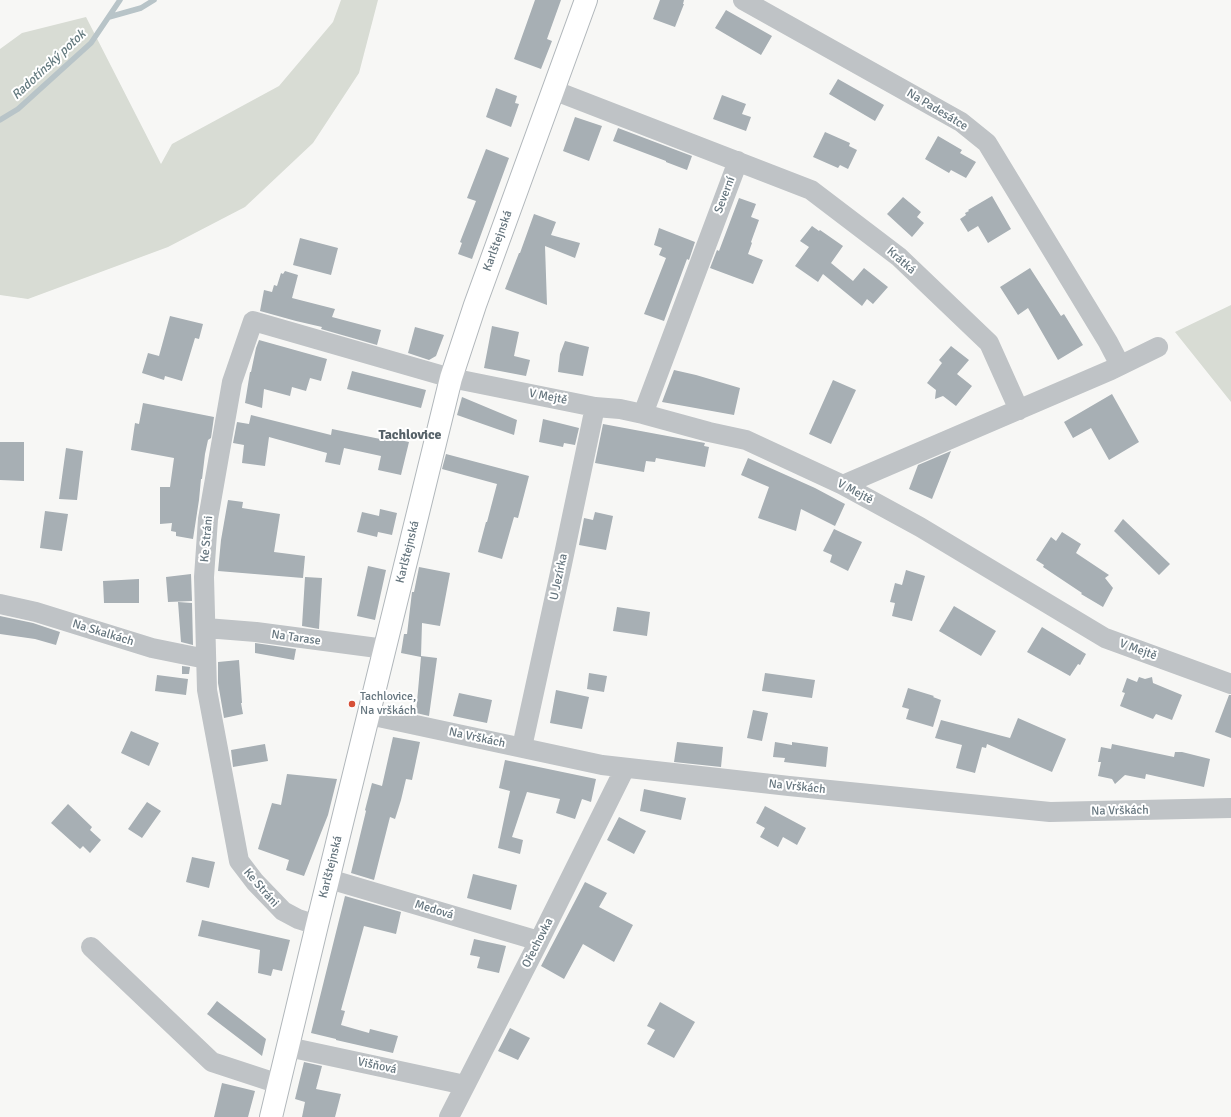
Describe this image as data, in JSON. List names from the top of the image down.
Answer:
{
  "streets": {
    "main road": ["Karlštejnská"],
    "street": [
      "Na Padesátce",
      "Severní",
      "Krátká",
      "V Mejtě",
      "Ke Stráni",
      "U Jezírka",
      "Na Skalkách",
      "Na Tarase",
      "Na Vrškách",
      "Medová",
      "Ořechovka",
      "Višňová"
    ]
  },
  "crossings": [
    ["Severní", "Karlštejnská"],
    ["Severní", "Krátká"],
    ["Severní", "V Mejtě"],
    ["Karlštejnská", "V Mejtě"],
    ["Karlštejnská", "Ke Stráni"],
    ["Karlštejnská", "Na Tarase"],
    ["Karlštejnská", "Na Vrškách"],
    ["Karlštejnská", "Medová"],
    ["Karlštejnská", "Višňová"],
    ["V Mejtě", "Ke Stráni"],
    ["V Mejtě", "U Jezírka"],
    ["Ke Stráni", "Na Skalkách"],
    ["Ke Stráni", "Na Tarase"],
    ["U Jezírka", "Na Vrškách"],
    ["Na Vrškách", "Ořechovka"],
    ["Medová", "Ořechovka"],
    ["Ořechovka", "Višňová"]
  ],
  "districts": ["Tachlovice"],
  "water": ["Radotínský potok"],
  "places": ["Tachlovice, Na vrškách"]
}
